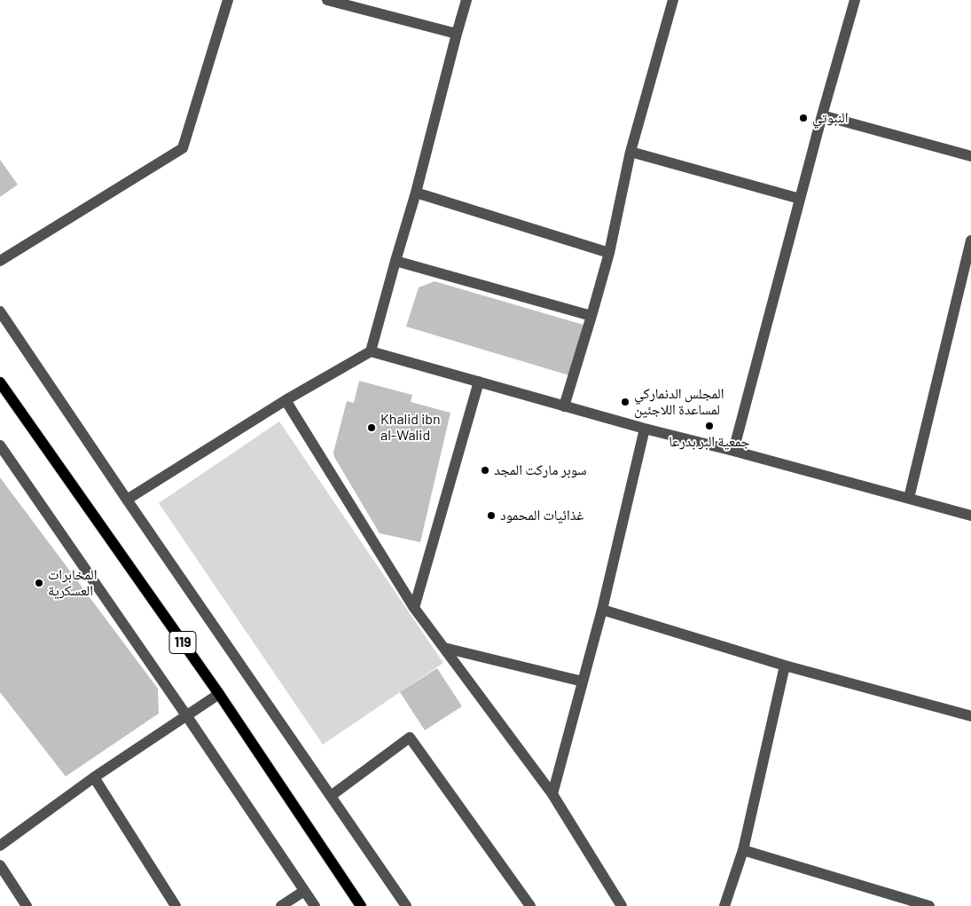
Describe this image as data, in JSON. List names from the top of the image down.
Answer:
{
  "streets": {
    "main road": ["119"]
  },
  "places": [
    "النبوتي",
    "المجلس الدنماركي لمساعدة اللاجئين",
    "جمعية البر بدرعا",
    "Khalid ibn al-Walid",
    "سوبر ماركت المجد",
    "غذائيات المحمود",
    "المخابرات العسكرية"
  ]
}
